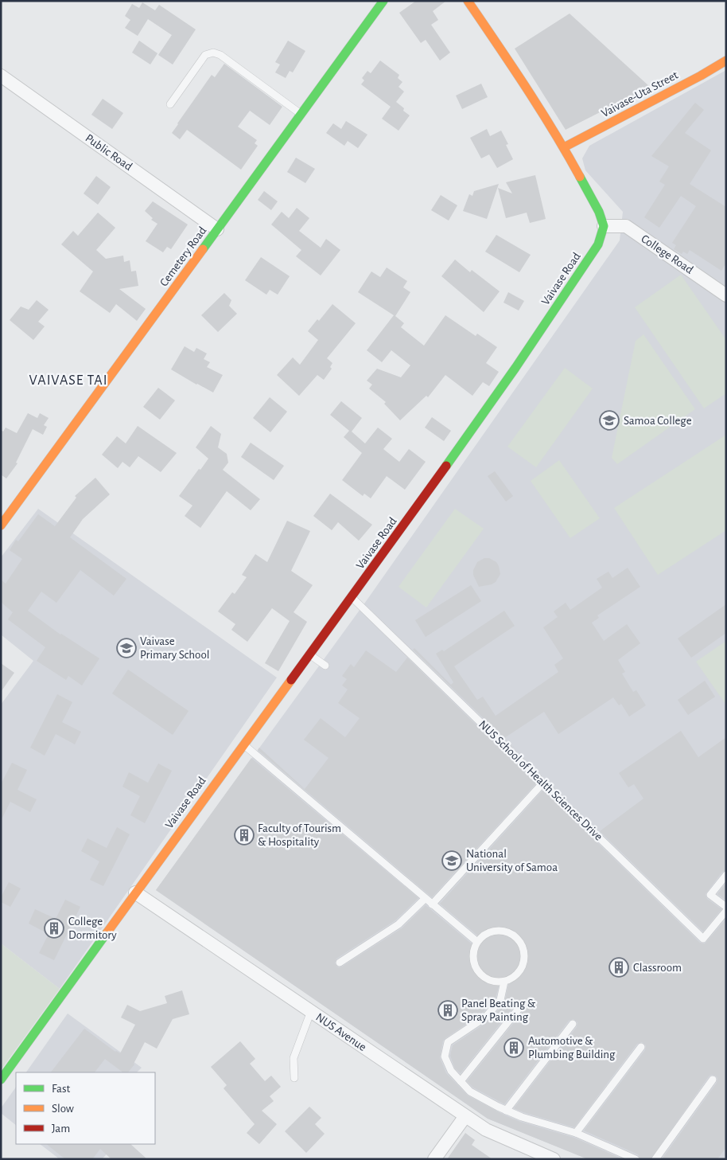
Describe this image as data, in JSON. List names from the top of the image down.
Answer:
{
  "streets": {
    "main road": ["Vaivase-Uta Street", "Cemetery Road", "Vaivase Road"],
    "street": ["Public Road", "College Road", "NUS Avenue"],
    "lane": ["NUS School of Health Sciences Drive"]
  },
  "crossings": [
    ["Public Road", "Cemetery Road"],
    ["College Road", "Vaivase Road"],
    ["Vaivase Road", "NUS School of Health Sciences Drive"],
    ["Vaivase Road", "NUS Avenue"]
  ],
  "districts": ["VAIVASE TAI"],
  "places": {
    "school or university": ["Samoa College", "Vaivase Primary School", "National University of Samoa"],
    "building": [
      "Faculty of Tourism & Hospitality",
      "College Dormitory",
      "Classroom",
      "Panel Beating & Spray Painting",
      "Automotive & Plumbing Building"
    ]
  },
  "legend": ["Fast", "Slow", "Jam"]
}
